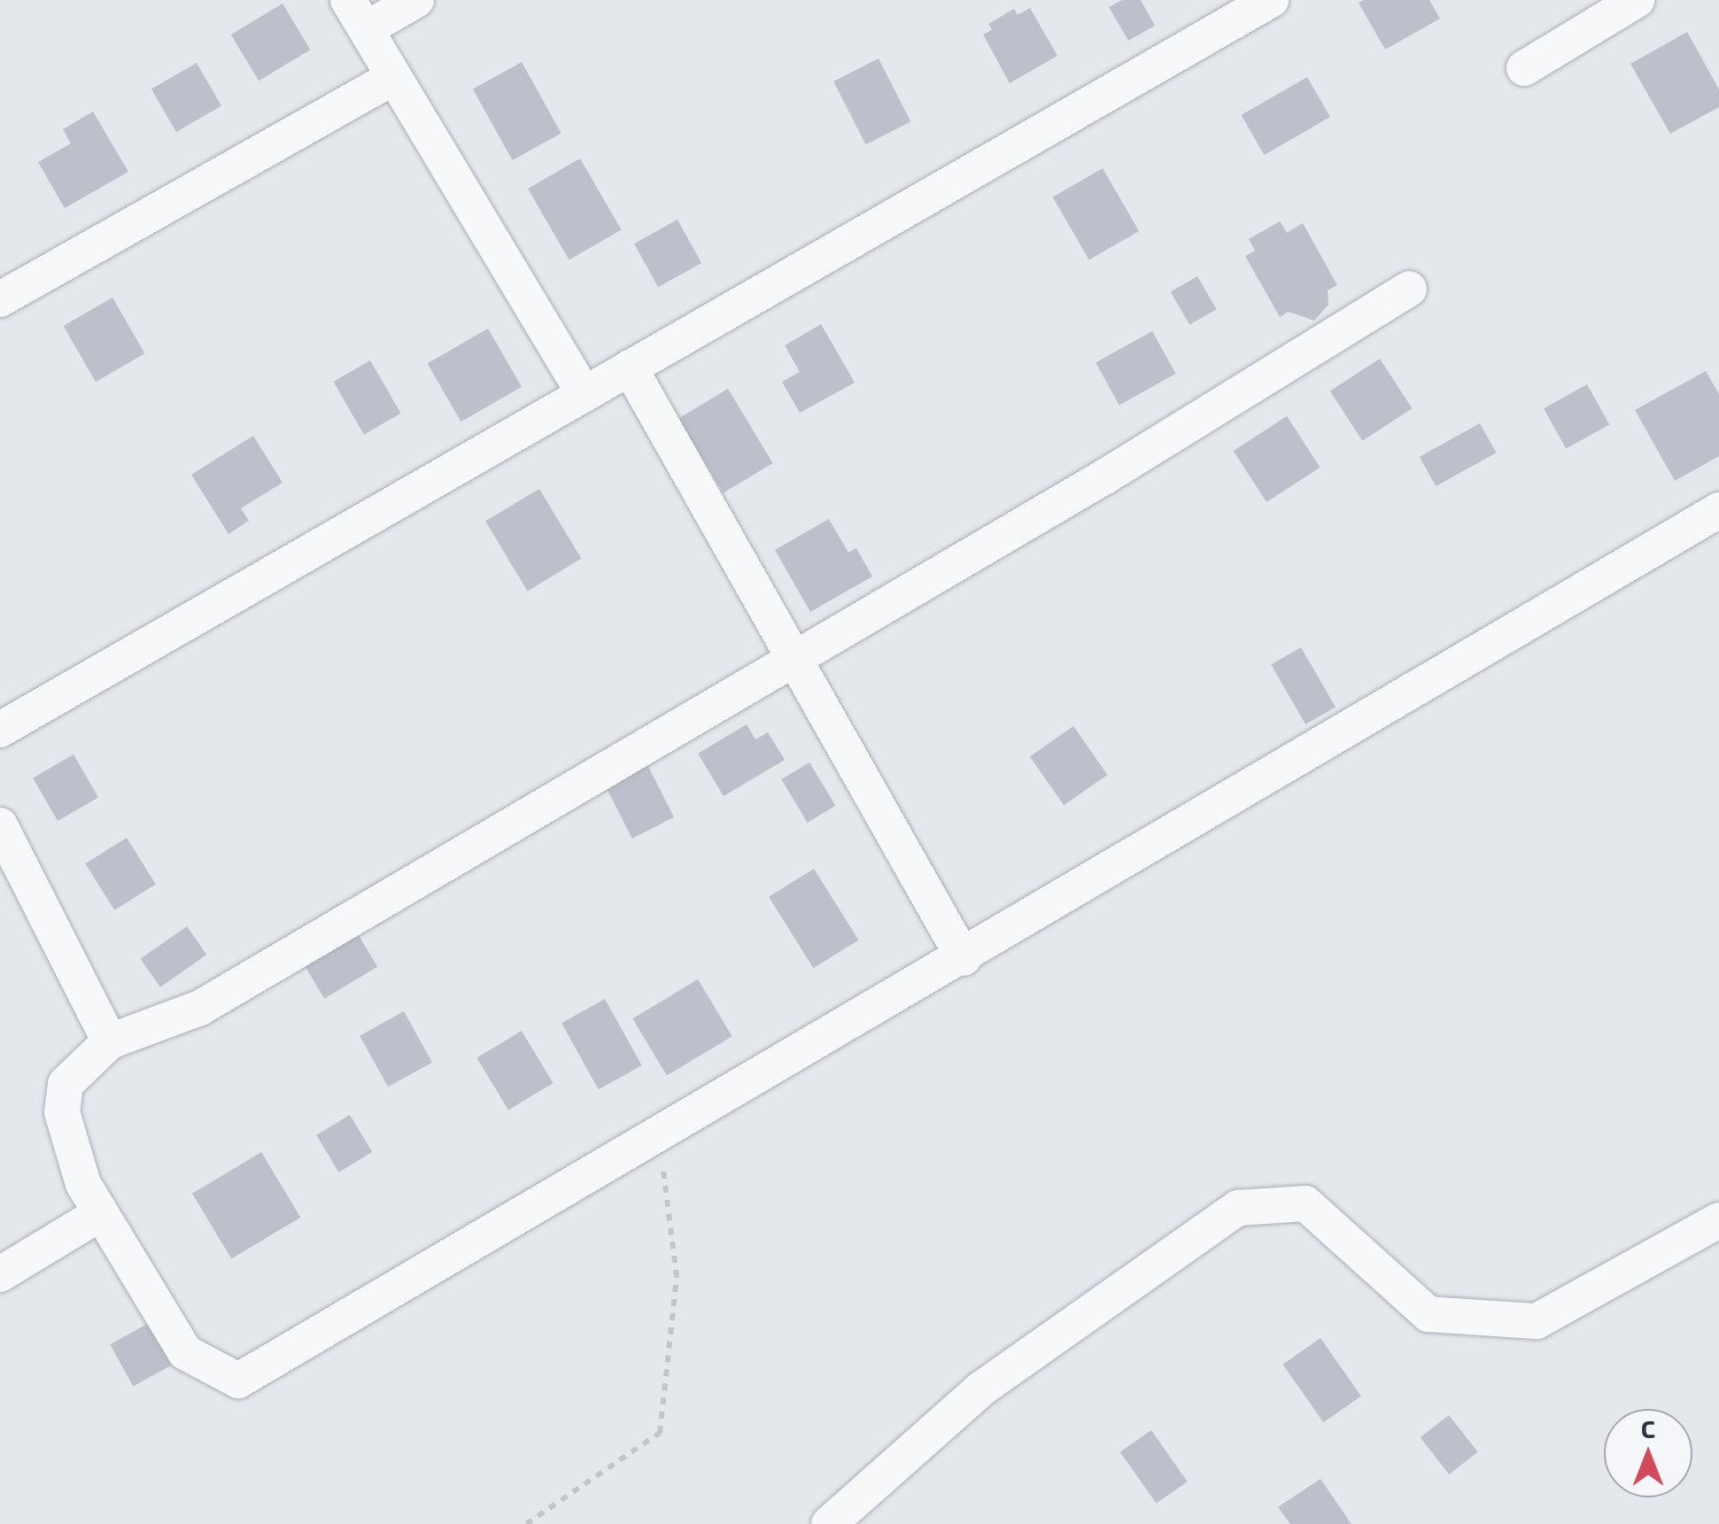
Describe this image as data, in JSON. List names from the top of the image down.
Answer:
{
  "north": "top"
}
